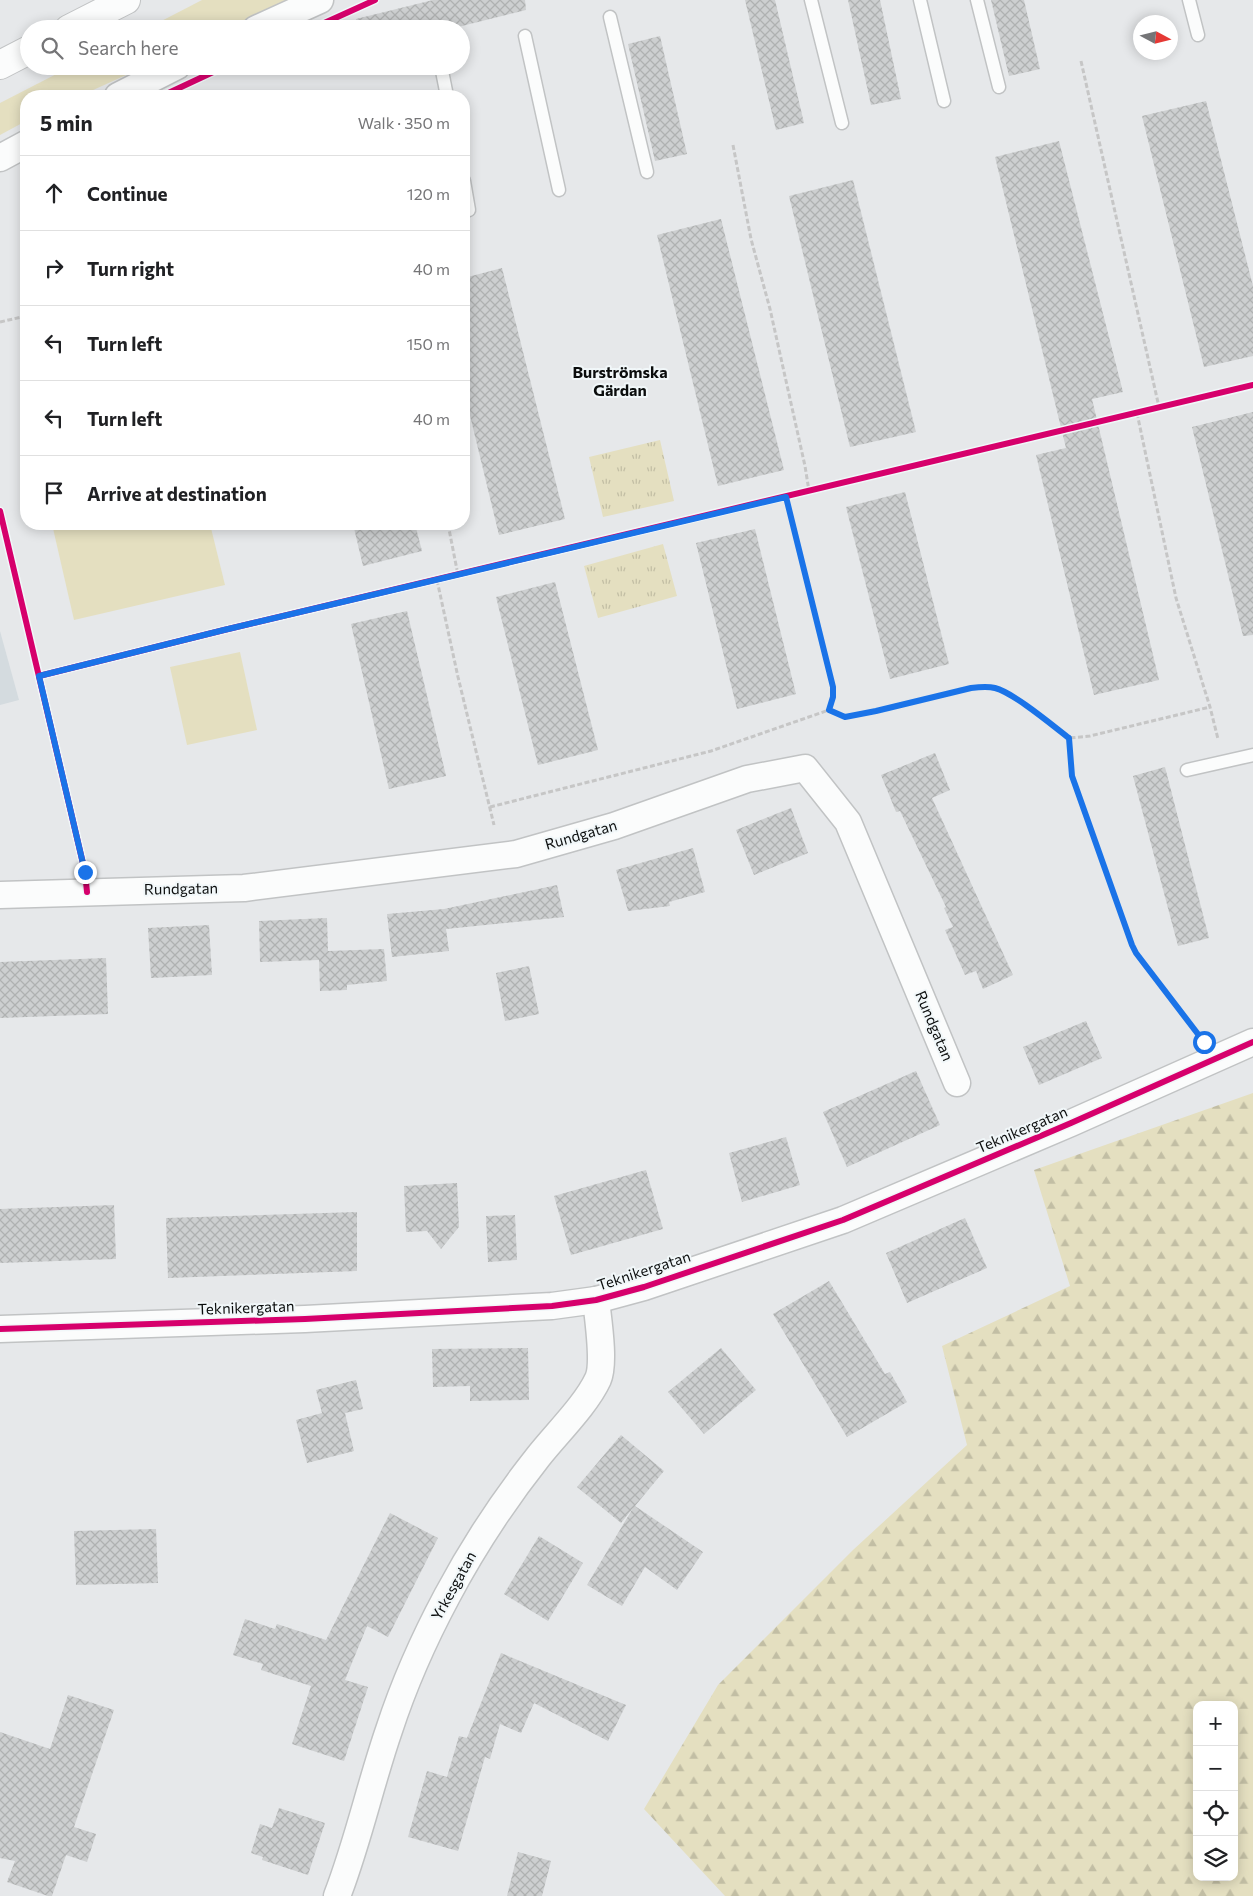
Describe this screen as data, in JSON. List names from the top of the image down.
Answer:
{
  "streets": {
    "street": ["Rundgatan", "Teknikergatan", "Yrkesgatan"]
  },
  "crossings": [
    ["Teknikergatan", "Yrkesgatan"]
  ],
  "districts": ["Burströmska Gärdan"],
  "north": "right",
  "page": {
    "search": "Search here",
    "heading": ["5 min", "Walk · 350 m"],
    "list": [
      ["Continue", "120 m"],
      ["Turn right", "40 m"],
      ["Turn left", "150 m"],
      ["Turn left", "40 m"],
      "Arrive at destination"
    ],
    "map_buttons": ["+", "−"]
  }
}
